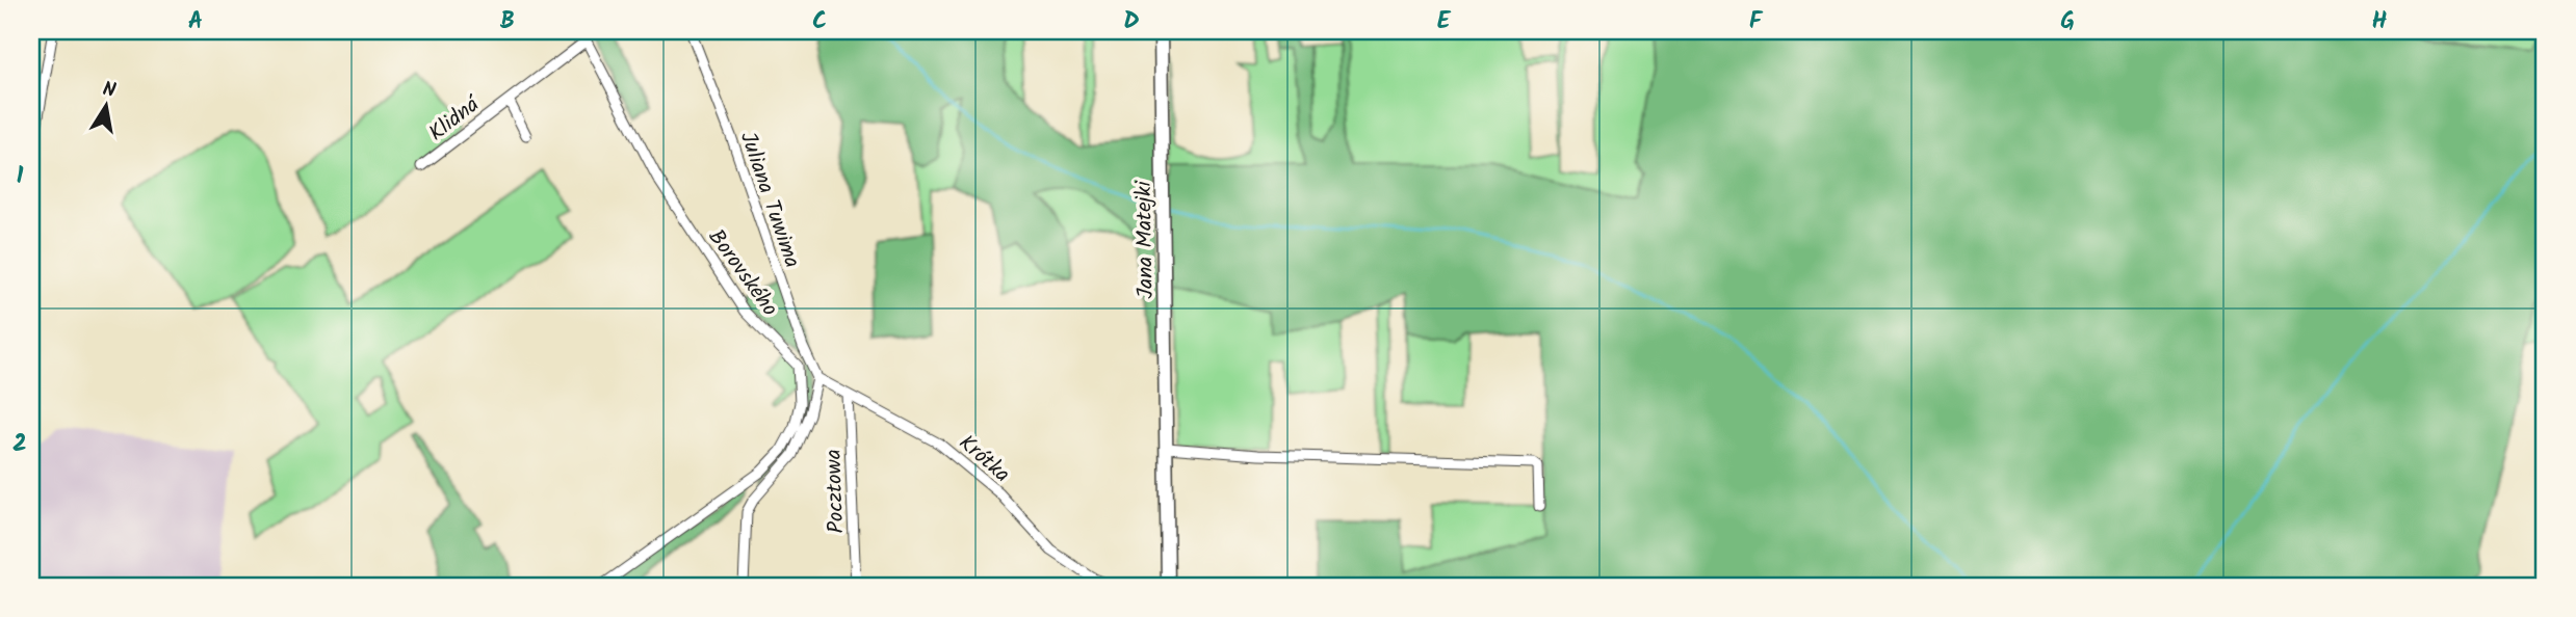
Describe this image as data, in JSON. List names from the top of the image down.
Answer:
{
  "streets": {
    "street": [
      "Klidná",
      "Juliana Tuwima",
      "Jana Matejki",
      "Borovského",
      "Krótka",
      "Pocztowa"
    ]
  },
  "crossings": [
    ["Klidná", "Borovského"],
    ["Juliana Tuwima", "Krótka"],
    ["Juliana Tuwima", "Pocztowa"],
    ["Krótka", "Pocztowa"]
  ],
  "north": "top",
  "grid": {
    "columns": [
      "A",
      "B",
      "C",
      "D",
      "E",
      "F",
      "G",
      "H"
    ],
    "rows": ["1", "2"]
  }
}
